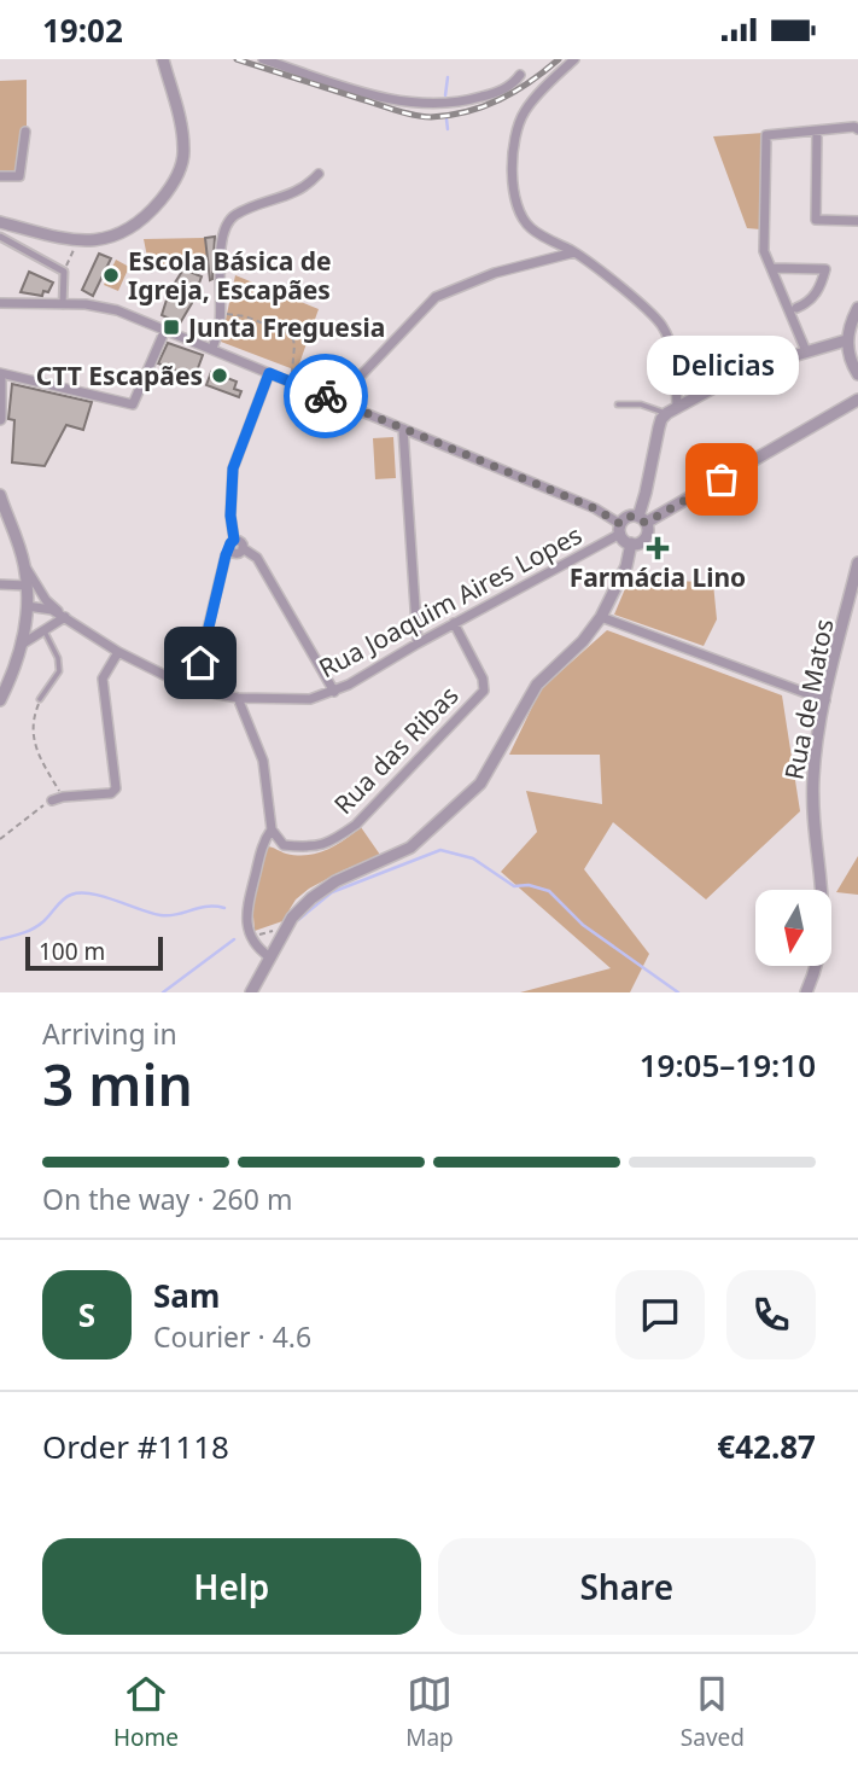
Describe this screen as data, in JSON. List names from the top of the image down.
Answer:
{
  "streets": {
    "street": ["Rua Joaquim Aires Lopes", "Rua de Matos", "Rua das Ribas"]
  },
  "crossings": [
    ["Rua Joaquim Aires Lopes", "Rua das Ribas"]
  ],
  "places": {
    "other": ["Escola Básica de Igreja, Escapães", "CTT Escapães", "Delicias"],
    "transit": ["Junta Freguesia"],
    "health": ["Farmácia Lino"]
  },
  "scale_bar": "100 m",
  "north": "bottom",
  "page": {
    "status": "19:02",
    "bubble": "Delicias",
    "scale": "100 m",
    "heading": ["3 min", "Arriving in", "19:05–19:10"],
    "panel": [
      "Sam",
      "Courier · 4.6",
      "Order #1118",
      "€42.87"
    ],
    "bar": "On the way · 260 m",
    "round": "S",
    "buttons": ["Help", "Share"],
    "tabs": ["Home", "Map", "Saved"]
  }
}
